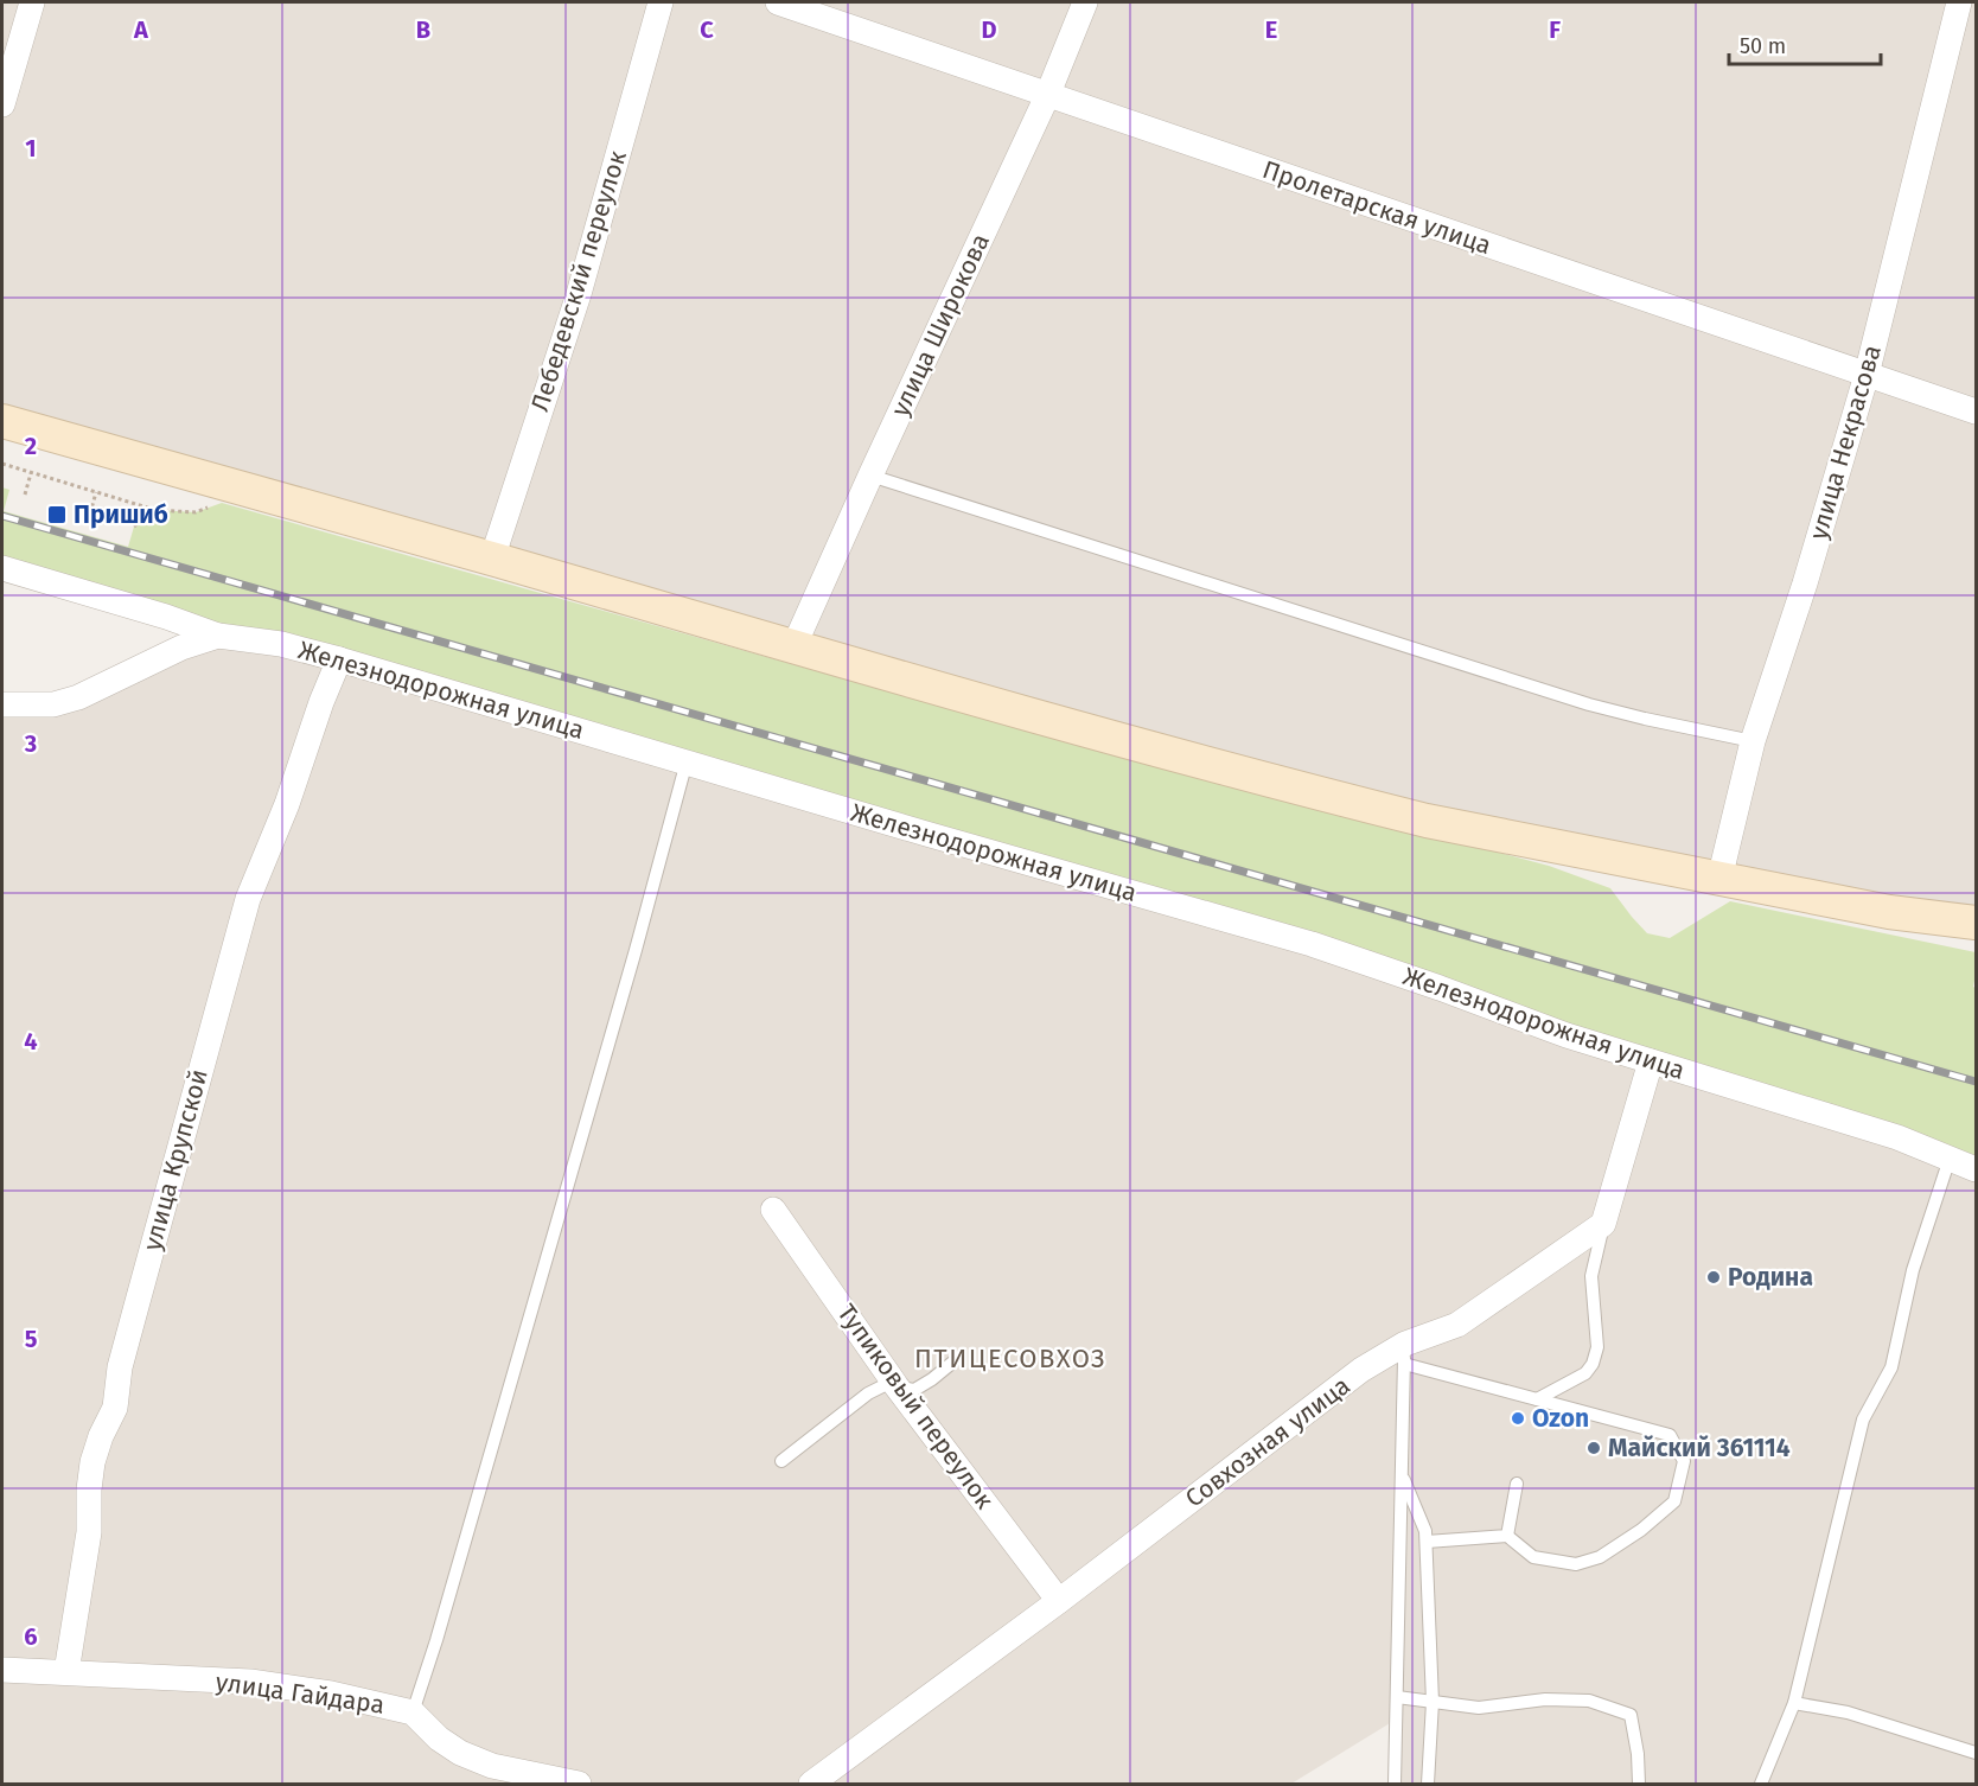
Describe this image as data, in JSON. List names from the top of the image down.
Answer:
{
  "streets": {
    "street": [
      "Пролетарская улица",
      "Лебедевский переулок",
      "улица Широкова",
      "улица Некрасова",
      "Железнодорожная улица",
      "улица Крупской",
      "Тупиковый переулок",
      "Совхозная улица",
      "улица Гайдара"
    ]
  },
  "crossings": [
    ["Пролетарская улица", "улица Широкова"],
    ["Пролетарская улица", "улица Некрасова"],
    ["Железнодорожная улица", "улица Крупской"],
    ["улица Крупской", "улица Гайдара"],
    ["Тупиковый переулок", "Совхозная улица"]
  ],
  "districts": ["ПТИЦЕСОВХОЗ"],
  "places": {
    "transit": ["Пришиб"],
    "other": ["Родина", "Ozon", "Майский 361114"]
  },
  "scale_bar": "50 m",
  "grid": {
    "columns": [
      "A",
      "B",
      "C",
      "D",
      "E",
      "F"
    ],
    "rows": [
      "1",
      "2",
      "3",
      "4",
      "5",
      "6"
    ]
  }
}
